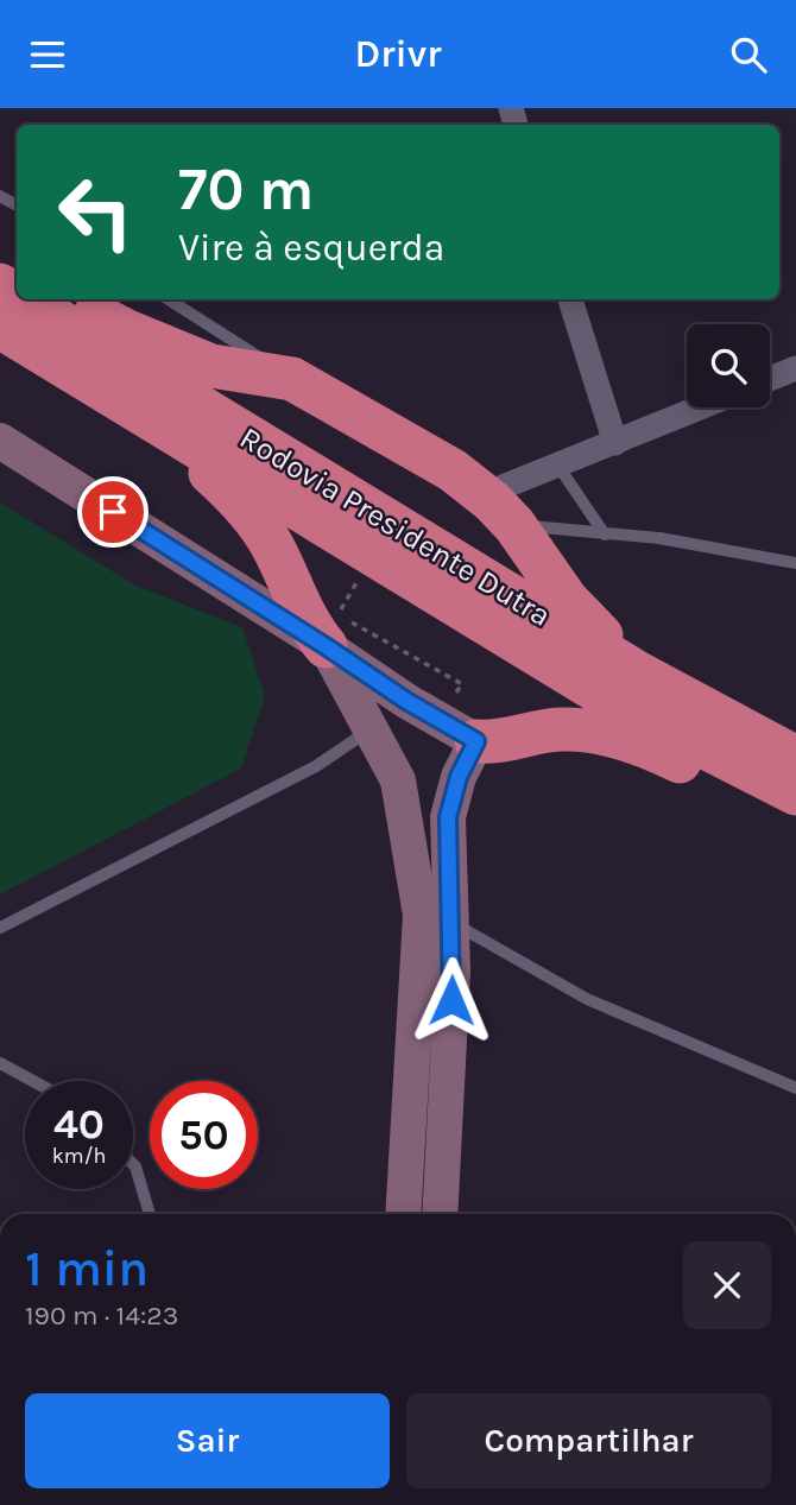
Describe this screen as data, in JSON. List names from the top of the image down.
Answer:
{
  "streets": {
    "highway": ["Rodovia Presidente Dutra"]
  },
  "page": {
    "header": "Drivr",
    "turn": ["70 m", "Vire à esquerda"],
    "speed": "40 km/h",
    "limit": "50",
    "heading": ["1 min", "190 m · 14:23"],
    "buttons": ["Sair", "Compartilhar"]
  }
}
